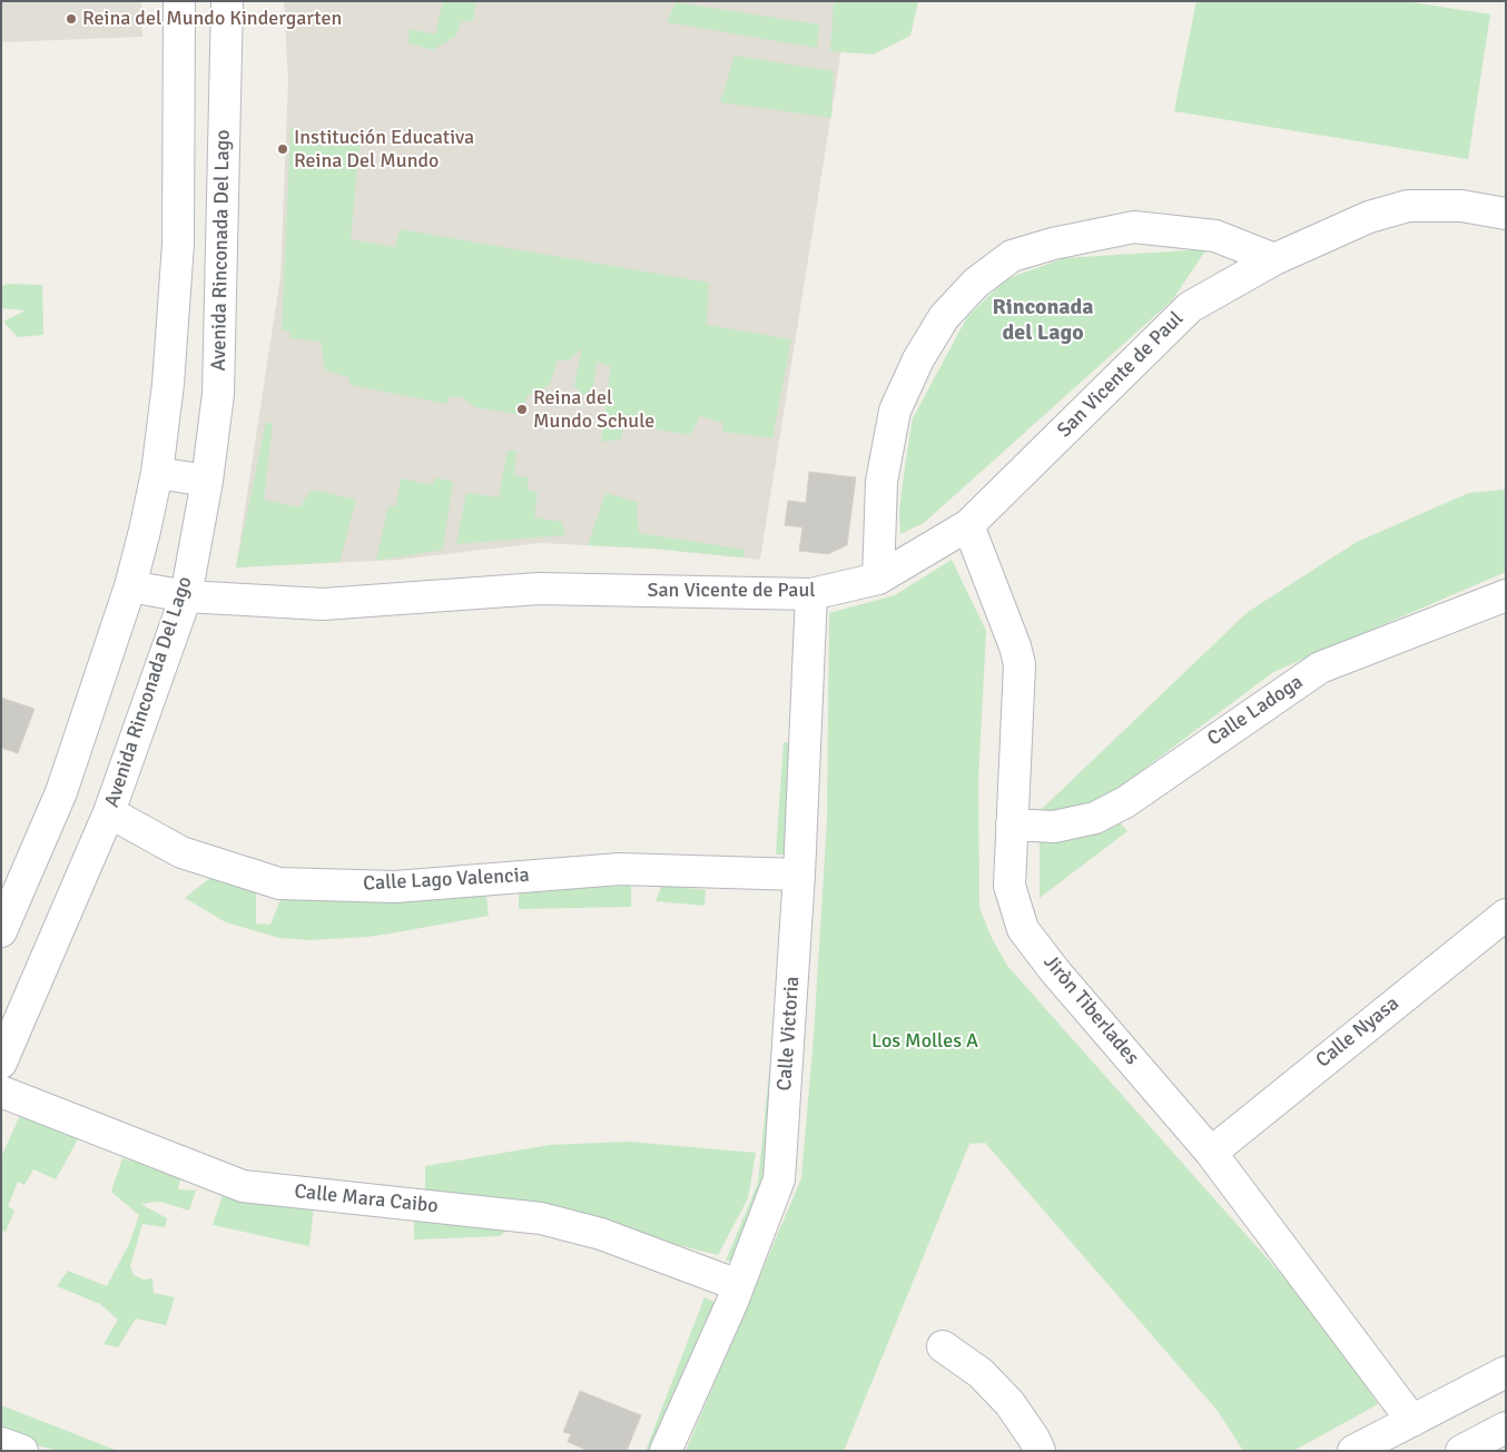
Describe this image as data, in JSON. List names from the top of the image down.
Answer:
{
  "streets": {
    "street": [
      "Avenida Rinconada Del Lago",
      "San Vicente de Paul",
      "Calle Ladoga",
      "Calle Lago Valencia",
      "Jiròn Tiberlades",
      "Calle Nyasa",
      "Calle Victoria",
      "Calle Mara Caibo"
    ]
  },
  "crossings": [
    ["Avenida Rinconada Del Lago", "San Vicente de Paul"],
    ["Avenida Rinconada Del Lago", "Calle Lago Valencia"],
    ["San Vicente de Paul", "Jiròn Tiberlades"],
    ["San Vicente de Paul", "Calle Victoria"],
    ["Calle Ladoga", "Jiròn Tiberlades"],
    ["Calle Lago Valencia", "Calle Victoria"],
    ["Jiròn Tiberlades", "Calle Nyasa"],
    ["Calle Victoria", "Calle Mara Caibo"]
  ],
  "districts": ["Rinconada del Lago"],
  "parks": ["Los Molles A"],
  "places": ["Reina del Mundo Kindergarten", "Institución Educativa Reina Del Mundo", "Reina del Mundo Schule"]
}
